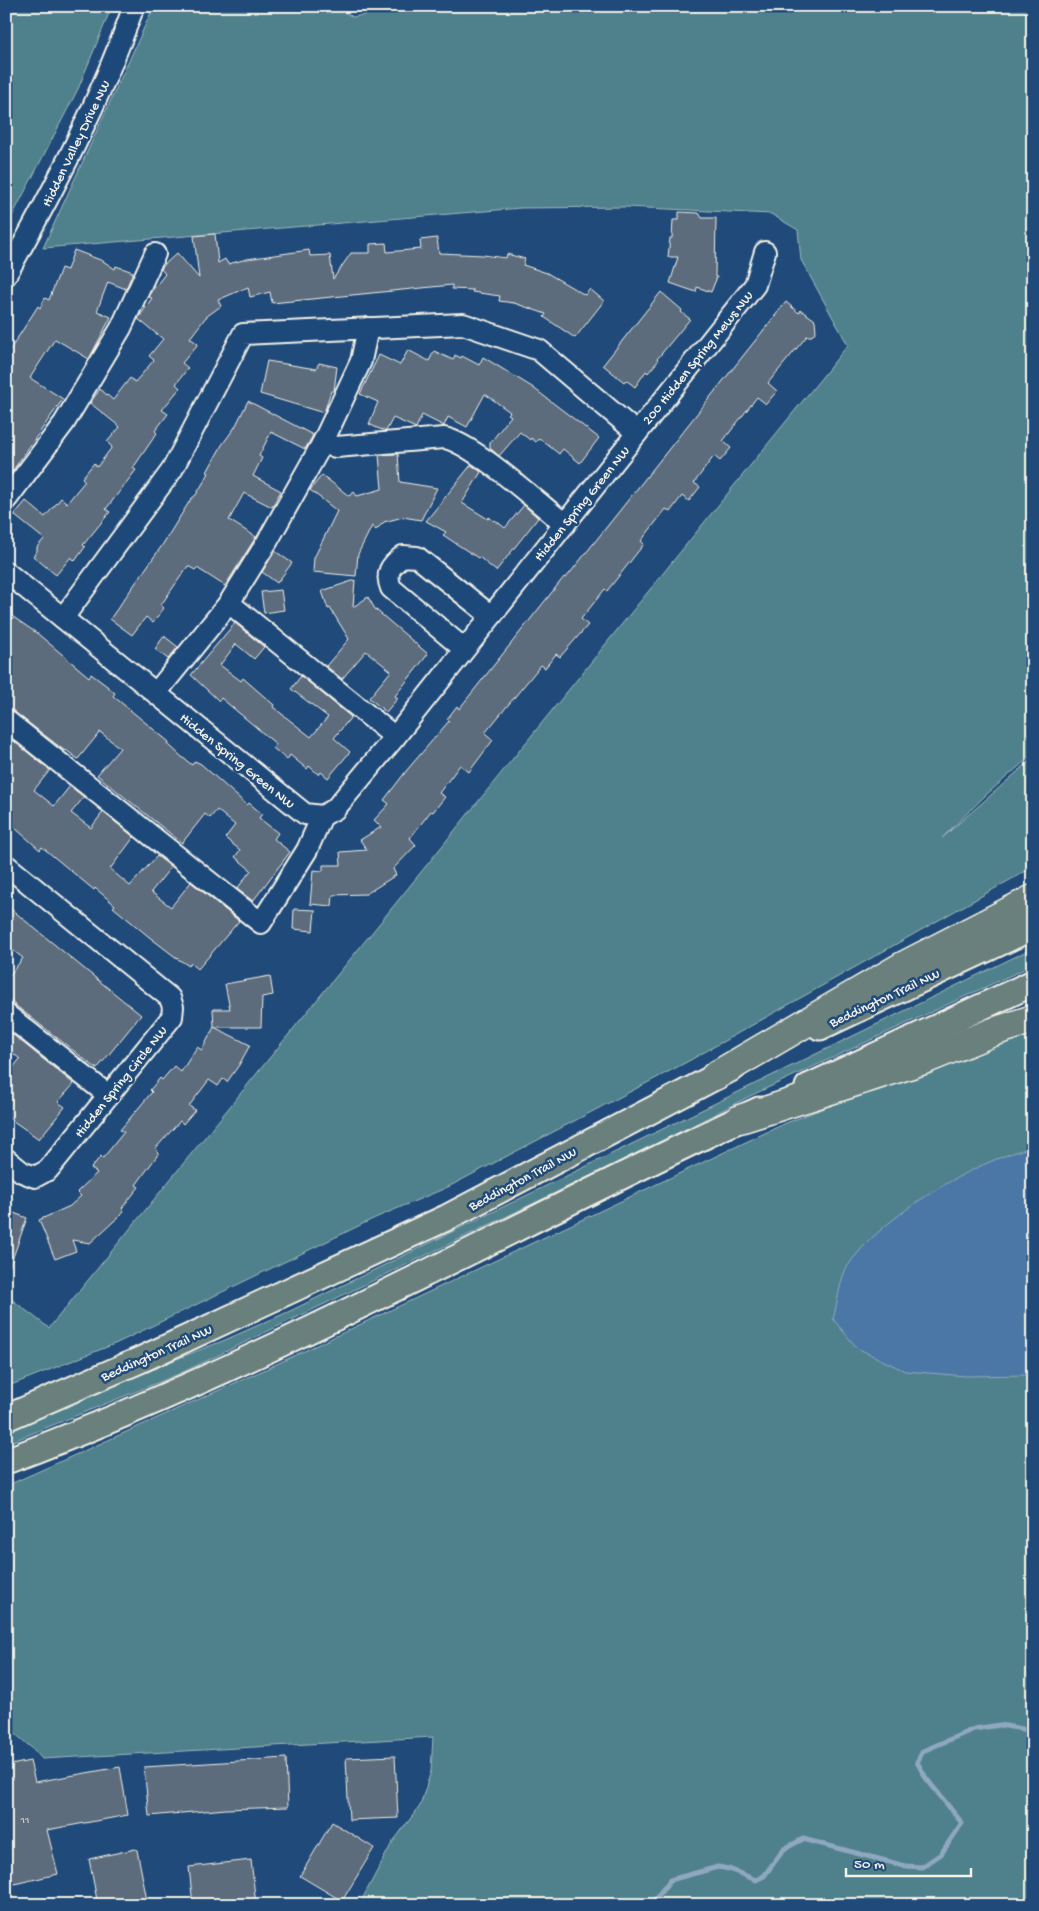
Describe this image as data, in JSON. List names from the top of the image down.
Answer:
{
  "streets": {
    "main road": ["Beddington Trail NW"],
    "street": [
      "Hidden Valley Drive NW",
      "200 Hidden Spring Mews NW",
      "Hidden Spring Green NW",
      "Hidden Spring Circle NW"
    ]
  },
  "crossings": [
    ["200 Hidden Spring Mews NW", "Hidden Spring Green NW"]
  ],
  "house_numbers": ["11"],
  "scale_bar": "50 m"
}
